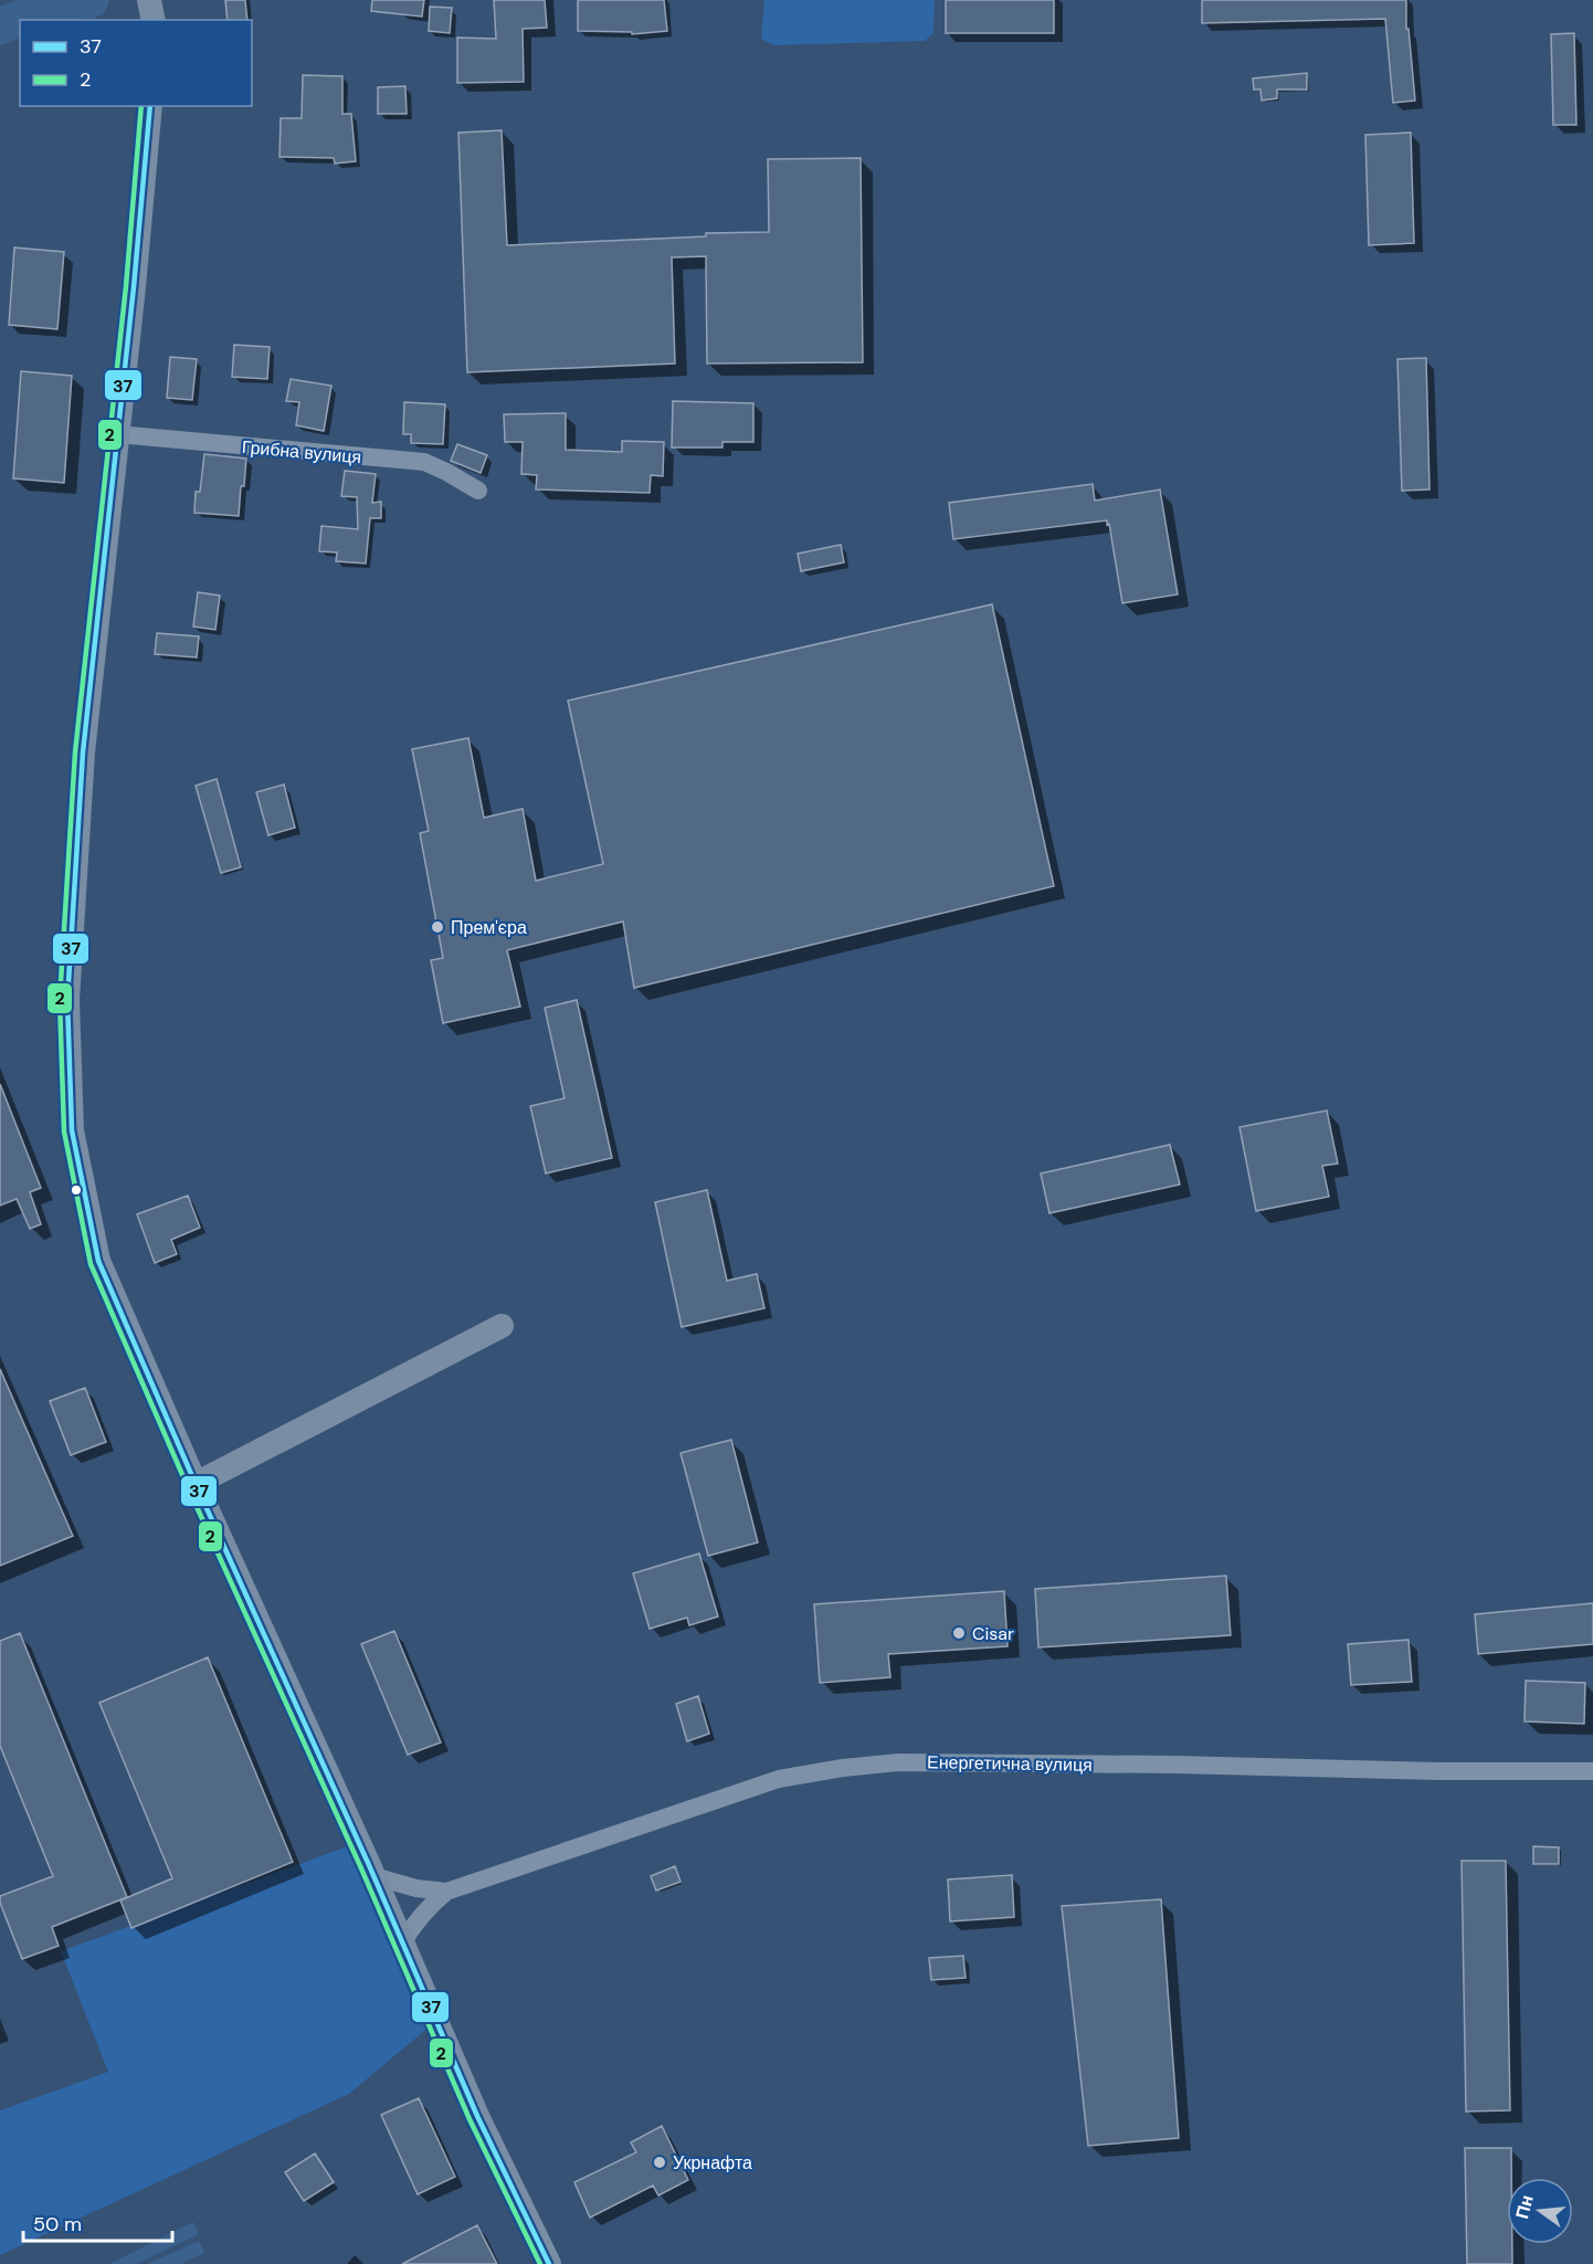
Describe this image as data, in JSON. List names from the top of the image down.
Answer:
{
  "streets": {
    "street": ["Грибна вулиця", "Енергетична вулиця"]
  },
  "places": ["Прем'єра", "Cisar", "Укрнафта"],
  "lines": ["transit line 37", "transit line 2"],
  "legend": ["37", "2"],
  "scale_bar": "50 m",
  "north": "left"
}
